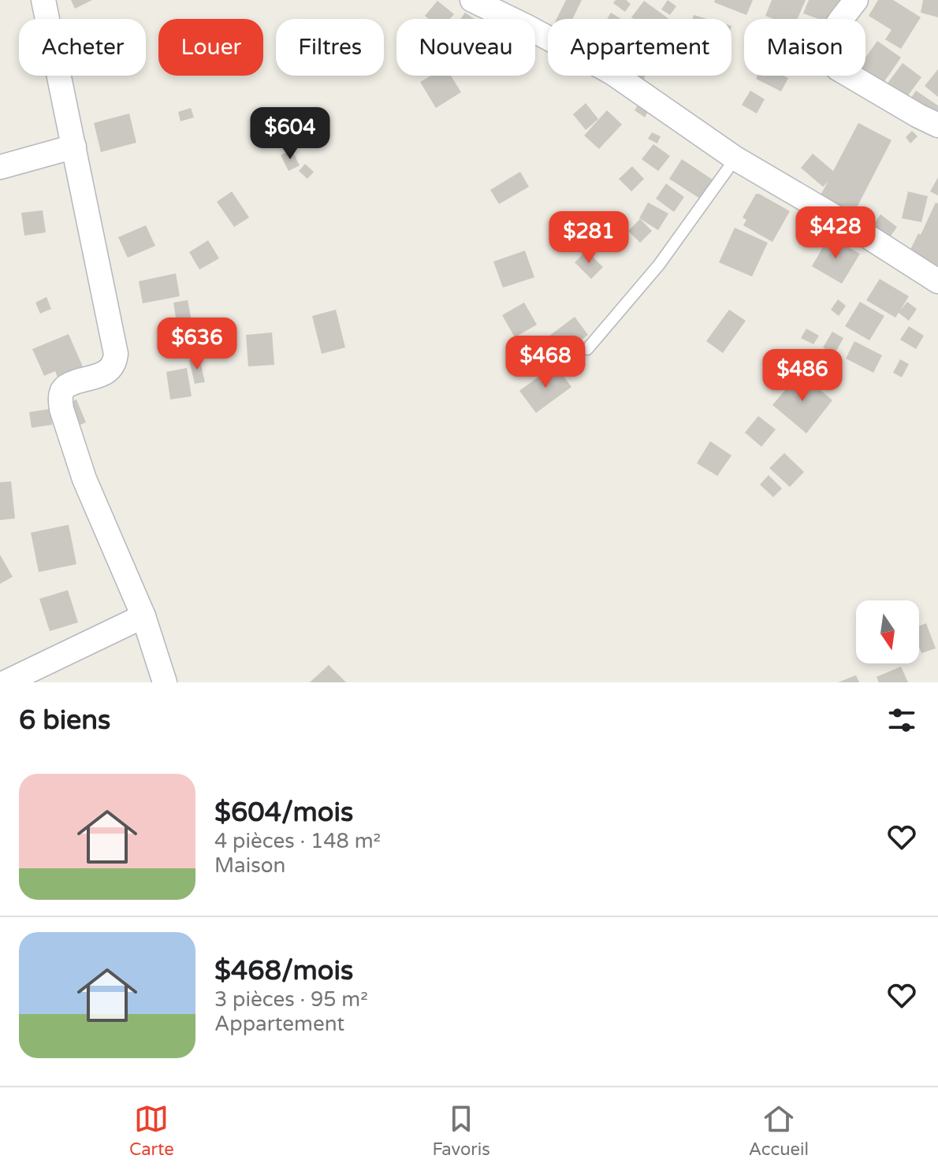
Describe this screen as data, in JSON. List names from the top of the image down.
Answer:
{
  "north": "bottom",
  "page": {
    "chip": [
      "Acheter",
      "Louer",
      "Filtres",
      "Nouveau",
      "Appartement",
      "Maison"
    ],
    "price": [
      "$604",
      "$428",
      "$281",
      "$636",
      "$468",
      "$486"
    ],
    "heading": "6 biens",
    "list": [
      {
        "name": "$604/mois",
        "note": "4 pièces · 148 m² · Maison"
      },
      {
        "name": "$468/mois",
        "note": "3 pièces · 95 m² · Appartement"
      }
    ],
    "tabs": ["Carte", "Favoris", "Accueil"]
  }
}
